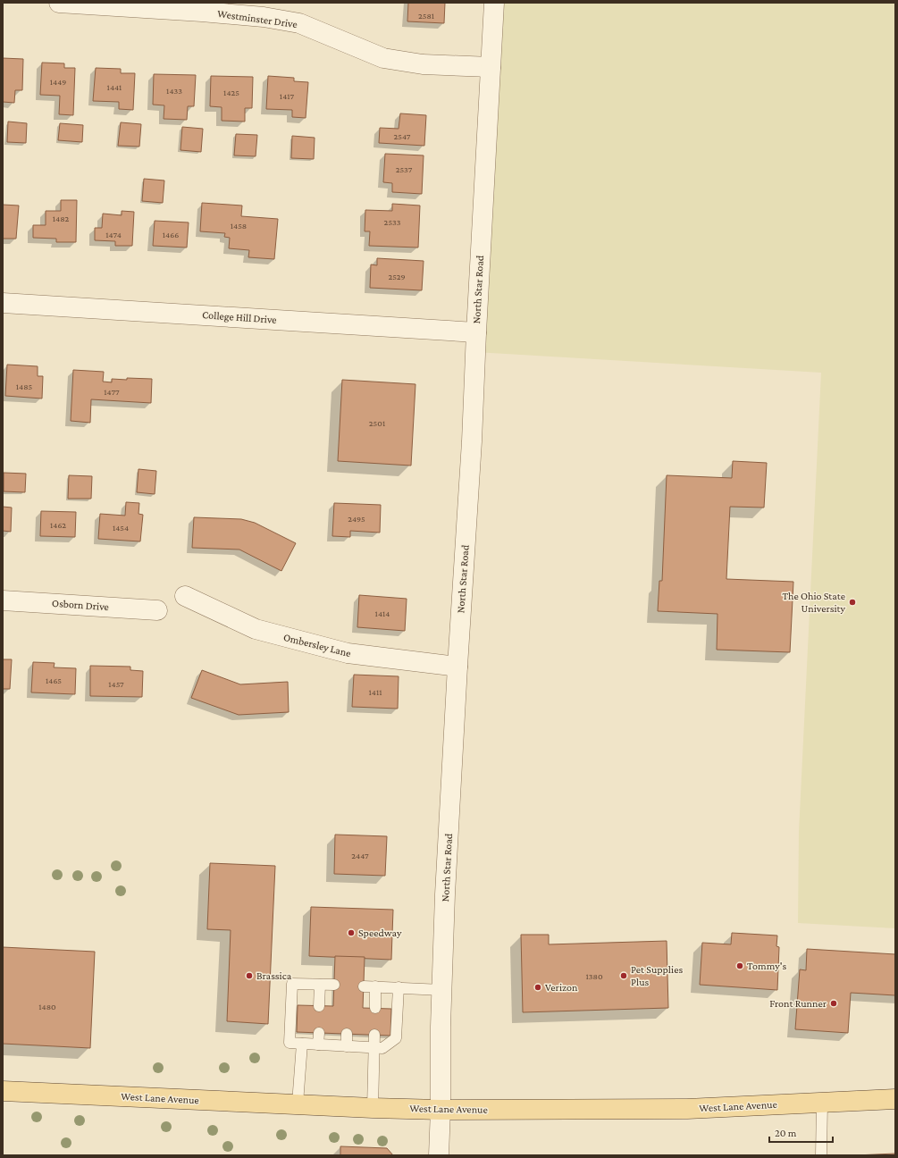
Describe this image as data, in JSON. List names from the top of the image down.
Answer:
{
  "streets": {
    "main road": ["West Lane Avenue"],
    "street": [
      "Westminster Drive",
      "North Star Road",
      "College Hill Drive",
      "Osborn Drive",
      "Ombersley Lane"
    ]
  },
  "crossings": [
    ["Westminster Drive", "North Star Road"],
    ["North Star Road", "College Hill Drive"],
    ["North Star Road", "Ombersley Lane"],
    ["North Star Road", "West Lane Avenue"]
  ],
  "places": [
    "The Ohio State University",
    "Speedway",
    "Tommy's",
    "Brassica",
    "Pet Supplies Plus",
    "Verizon",
    "Front Runner"
  ],
  "house_numbers": [
    "2581",
    "1449",
    "1441",
    "1433",
    "1425",
    "1417",
    "2547",
    "2537",
    "1482",
    "2533",
    "1458",
    "1474",
    "1466",
    "2529",
    "1485",
    "1477",
    "2501",
    "2495",
    "1462",
    "1454",
    "1414",
    "1465",
    "1457",
    "1411",
    "2447",
    "1380",
    "1480"
  ],
  "scale_bar": "20 m"
}
